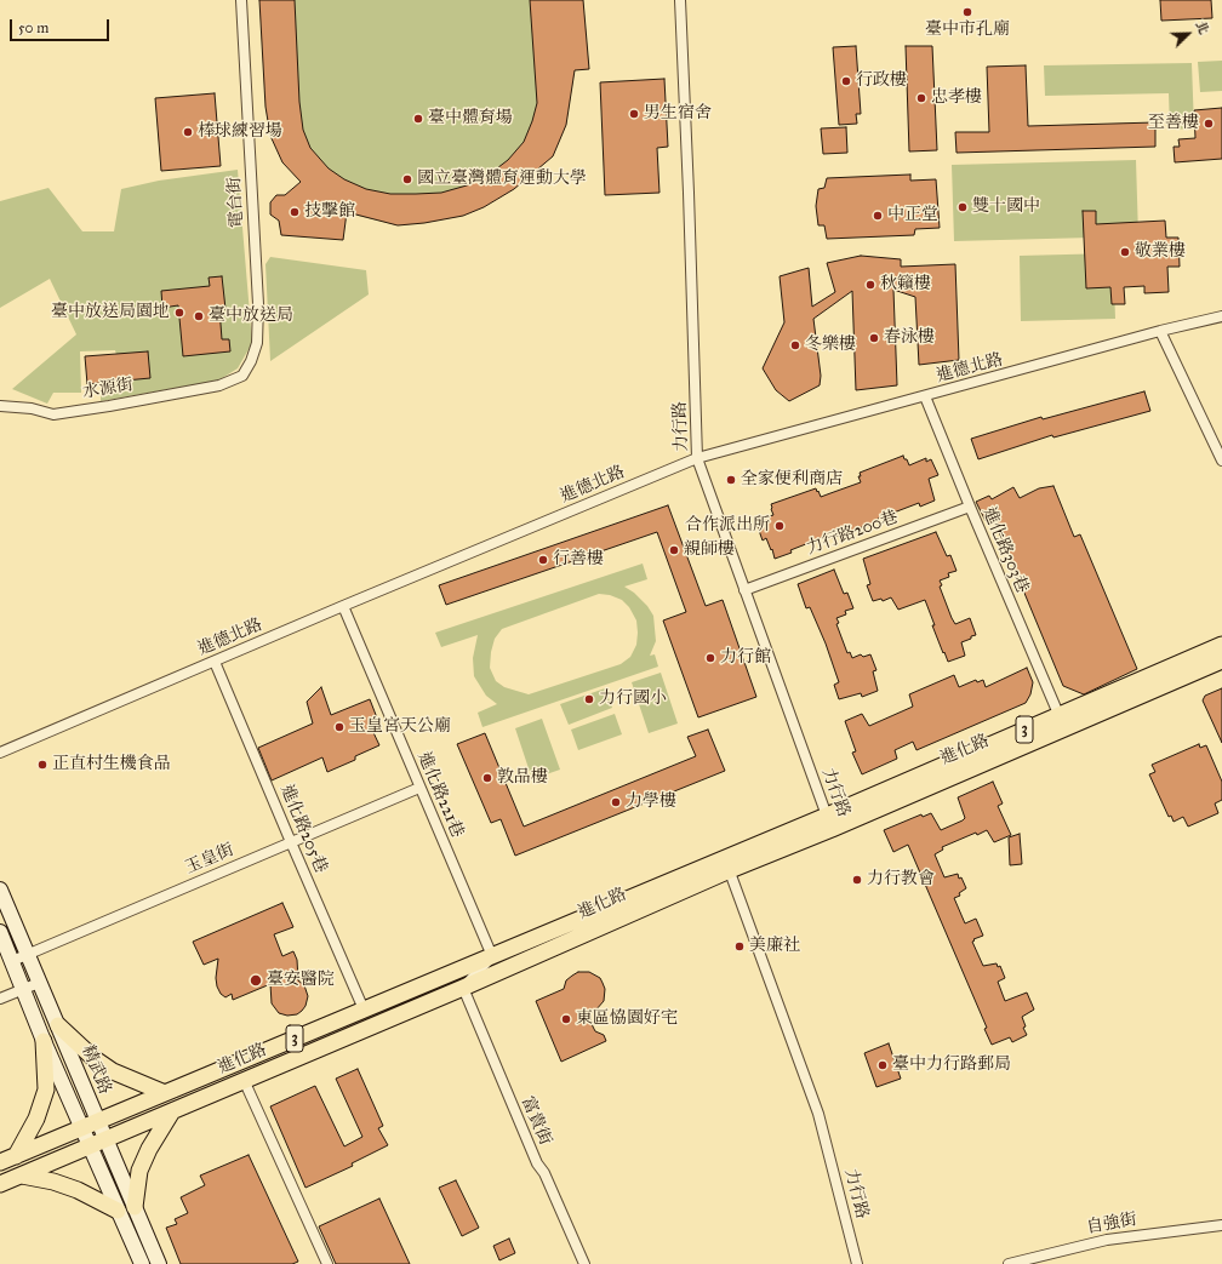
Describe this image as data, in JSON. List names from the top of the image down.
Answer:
{
  "streets": {
    "main road": ["3", "進化路"],
    "street": [
      "電台街",
      "進德北路",
      "水源街",
      "力行路",
      "力行路200巷",
      "進化路303巷",
      "進化路221巷",
      "進化路205巷",
      "玉皇街",
      "精武路",
      "富貴街",
      "自強街"
    ]
  },
  "crossings": [
    ["電台街", "水源街"],
    ["進德北路", "力行路"],
    ["進德北路", "進化路303巷"],
    ["進德北路", "進化路221巷"],
    ["進德北路", "進化路205巷"],
    ["力行路", "力行路200巷"],
    ["力行路", "進化路"],
    ["力行路200巷", "進化路303巷"],
    ["進化路303巷", "進化路"],
    ["進化路", "進化路221巷"],
    ["進化路", "進化路205巷"],
    ["進化路", "精武路"],
    ["進化路", "富貴街"],
    ["進化路221巷", "玉皇街"],
    ["進化路205巷", "玉皇街"],
    ["玉皇街", "精武路"]
  ],
  "places": [
    "臺中市孔廟",
    "行政樓",
    "忠孝樓",
    "男生宿舍",
    "臺中體育場",
    "至善樓",
    "棒球練習場",
    "國立臺灣體育運動大學",
    "雙十國中",
    "技擊館",
    "中正堂",
    "敬業樓",
    "秋籟樓",
    "臺中放送局園地",
    "臺中放送局",
    "春泳樓",
    "冬樂樓",
    "全家便利商店",
    "合作派出所",
    "親師樓",
    "行善樓",
    "力行館",
    "力行國小",
    "玉皇宮天公廟",
    "正直村生機食品",
    "敦品樓",
    "力學樓",
    "力行教會",
    "美廉社",
    "臺安醫院",
    "東區恊園好宅",
    "臺中力行路郵局"
  ],
  "scale_bar": "50 m",
  "north": "top right"
}
